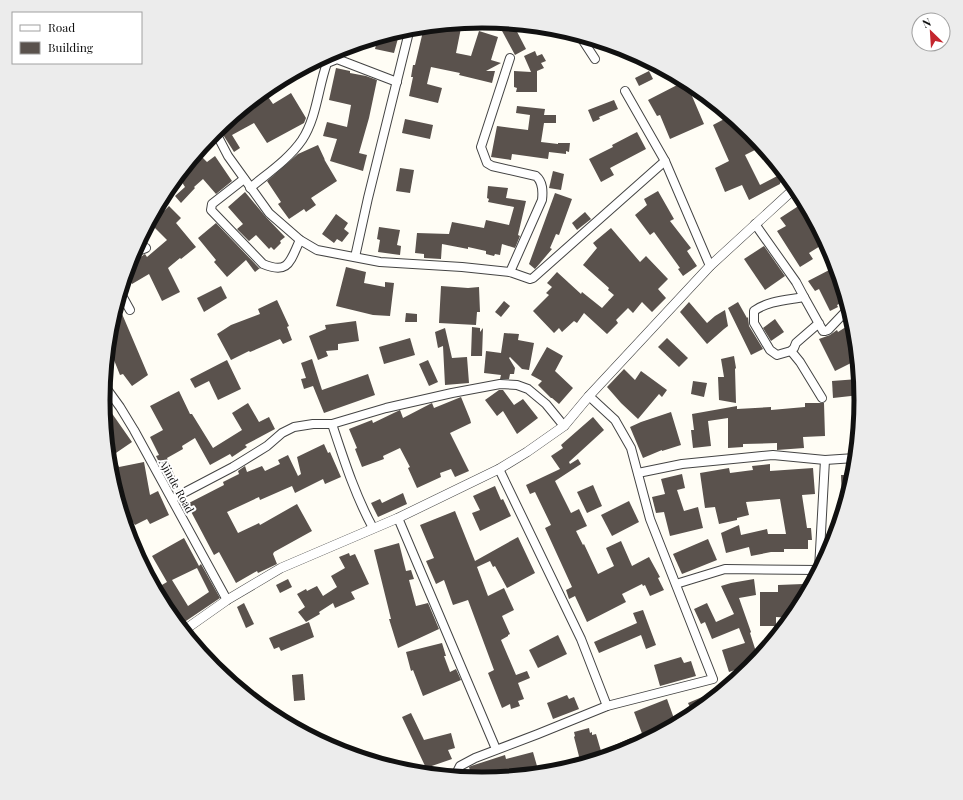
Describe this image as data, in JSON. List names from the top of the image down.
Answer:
{
  "streets": {
    "street": ["Ajinde Road"]
  },
  "legend": ["Road", "Building"],
  "north": "top left"
}
